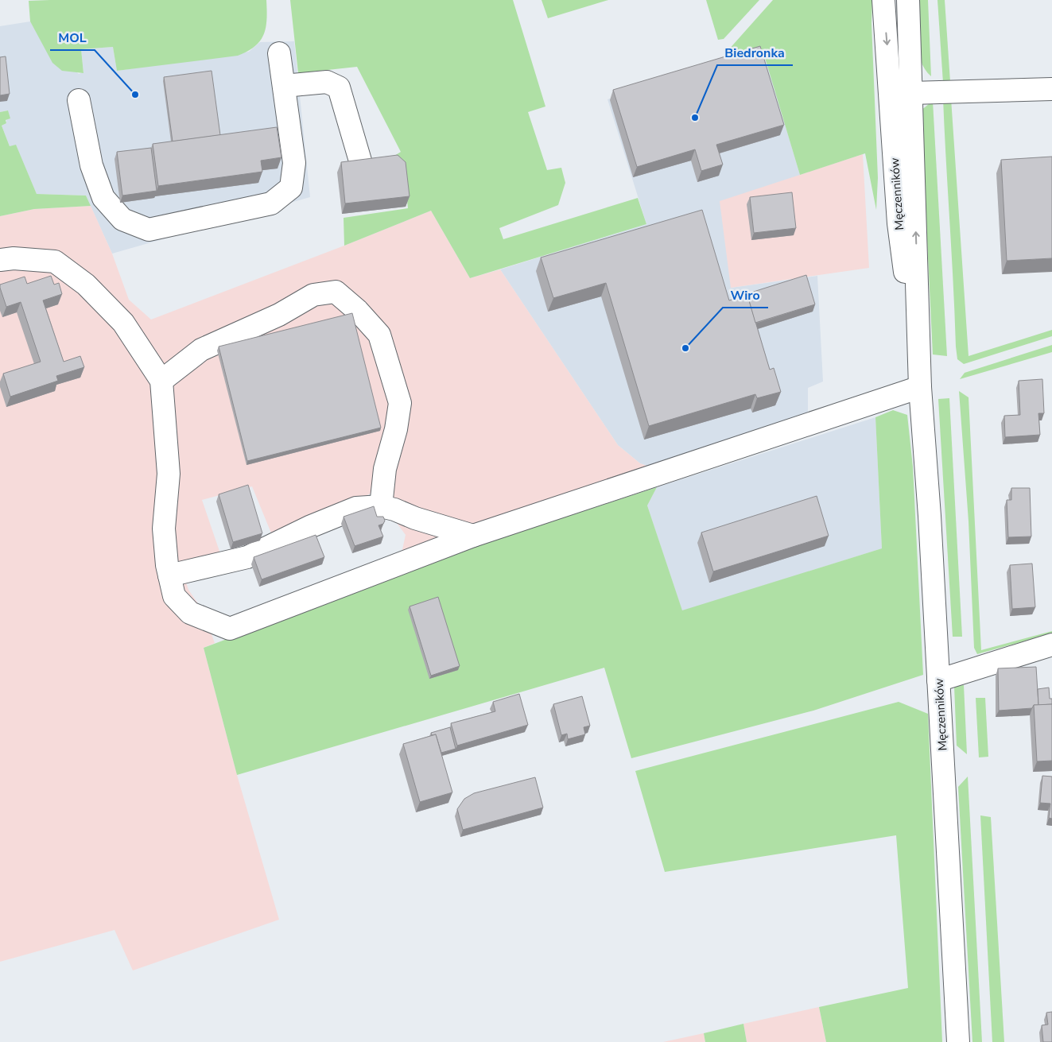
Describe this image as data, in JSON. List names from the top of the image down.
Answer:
{
  "streets": {
    "main road": ["Męczenników"]
  },
  "places": ["MOL", "Biedronka", "Wiro"]
}
